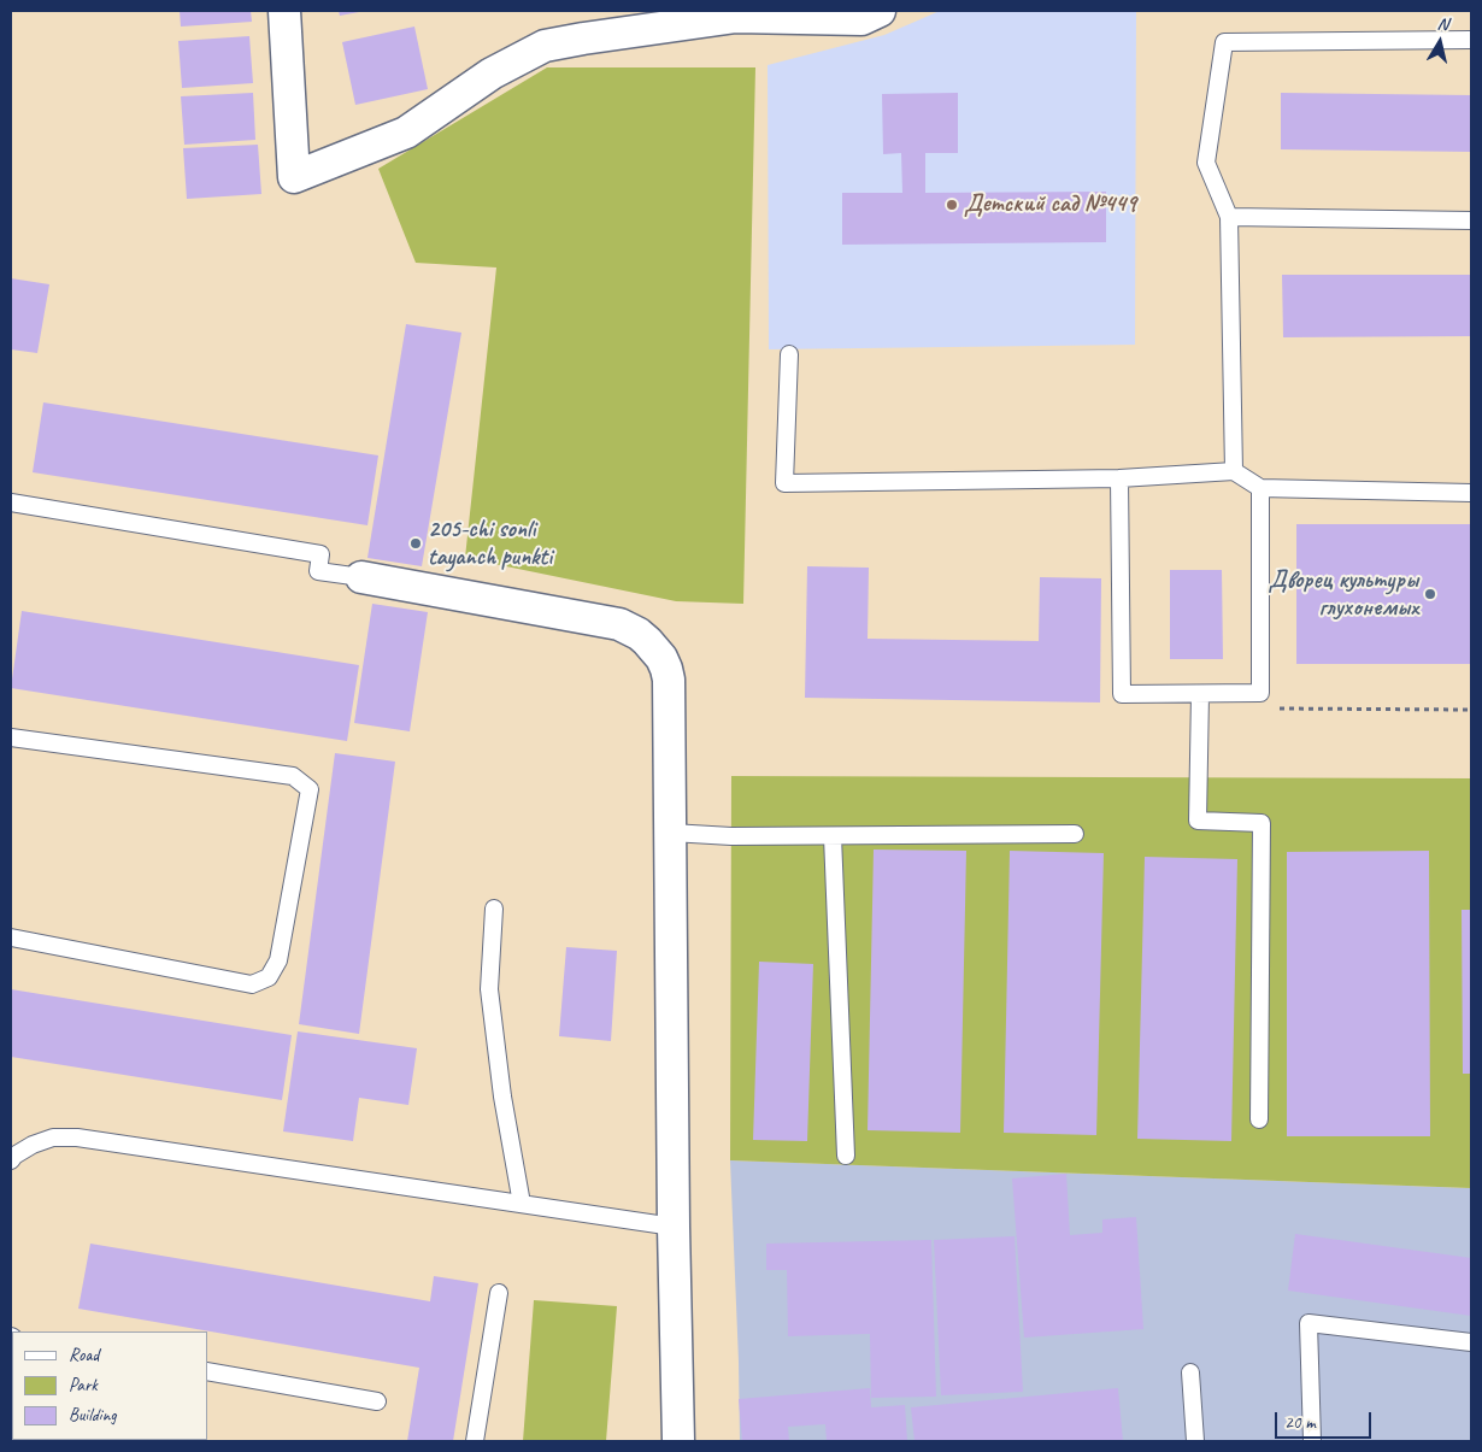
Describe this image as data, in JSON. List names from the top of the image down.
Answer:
{
  "places": ["Детский сад №449", "205-chi sonli tayanch punkti", "Дворец культуры глухонемых"],
  "legend": ["Road", "Park", "Building"],
  "scale_bar": "20 m",
  "north": "top"
}
